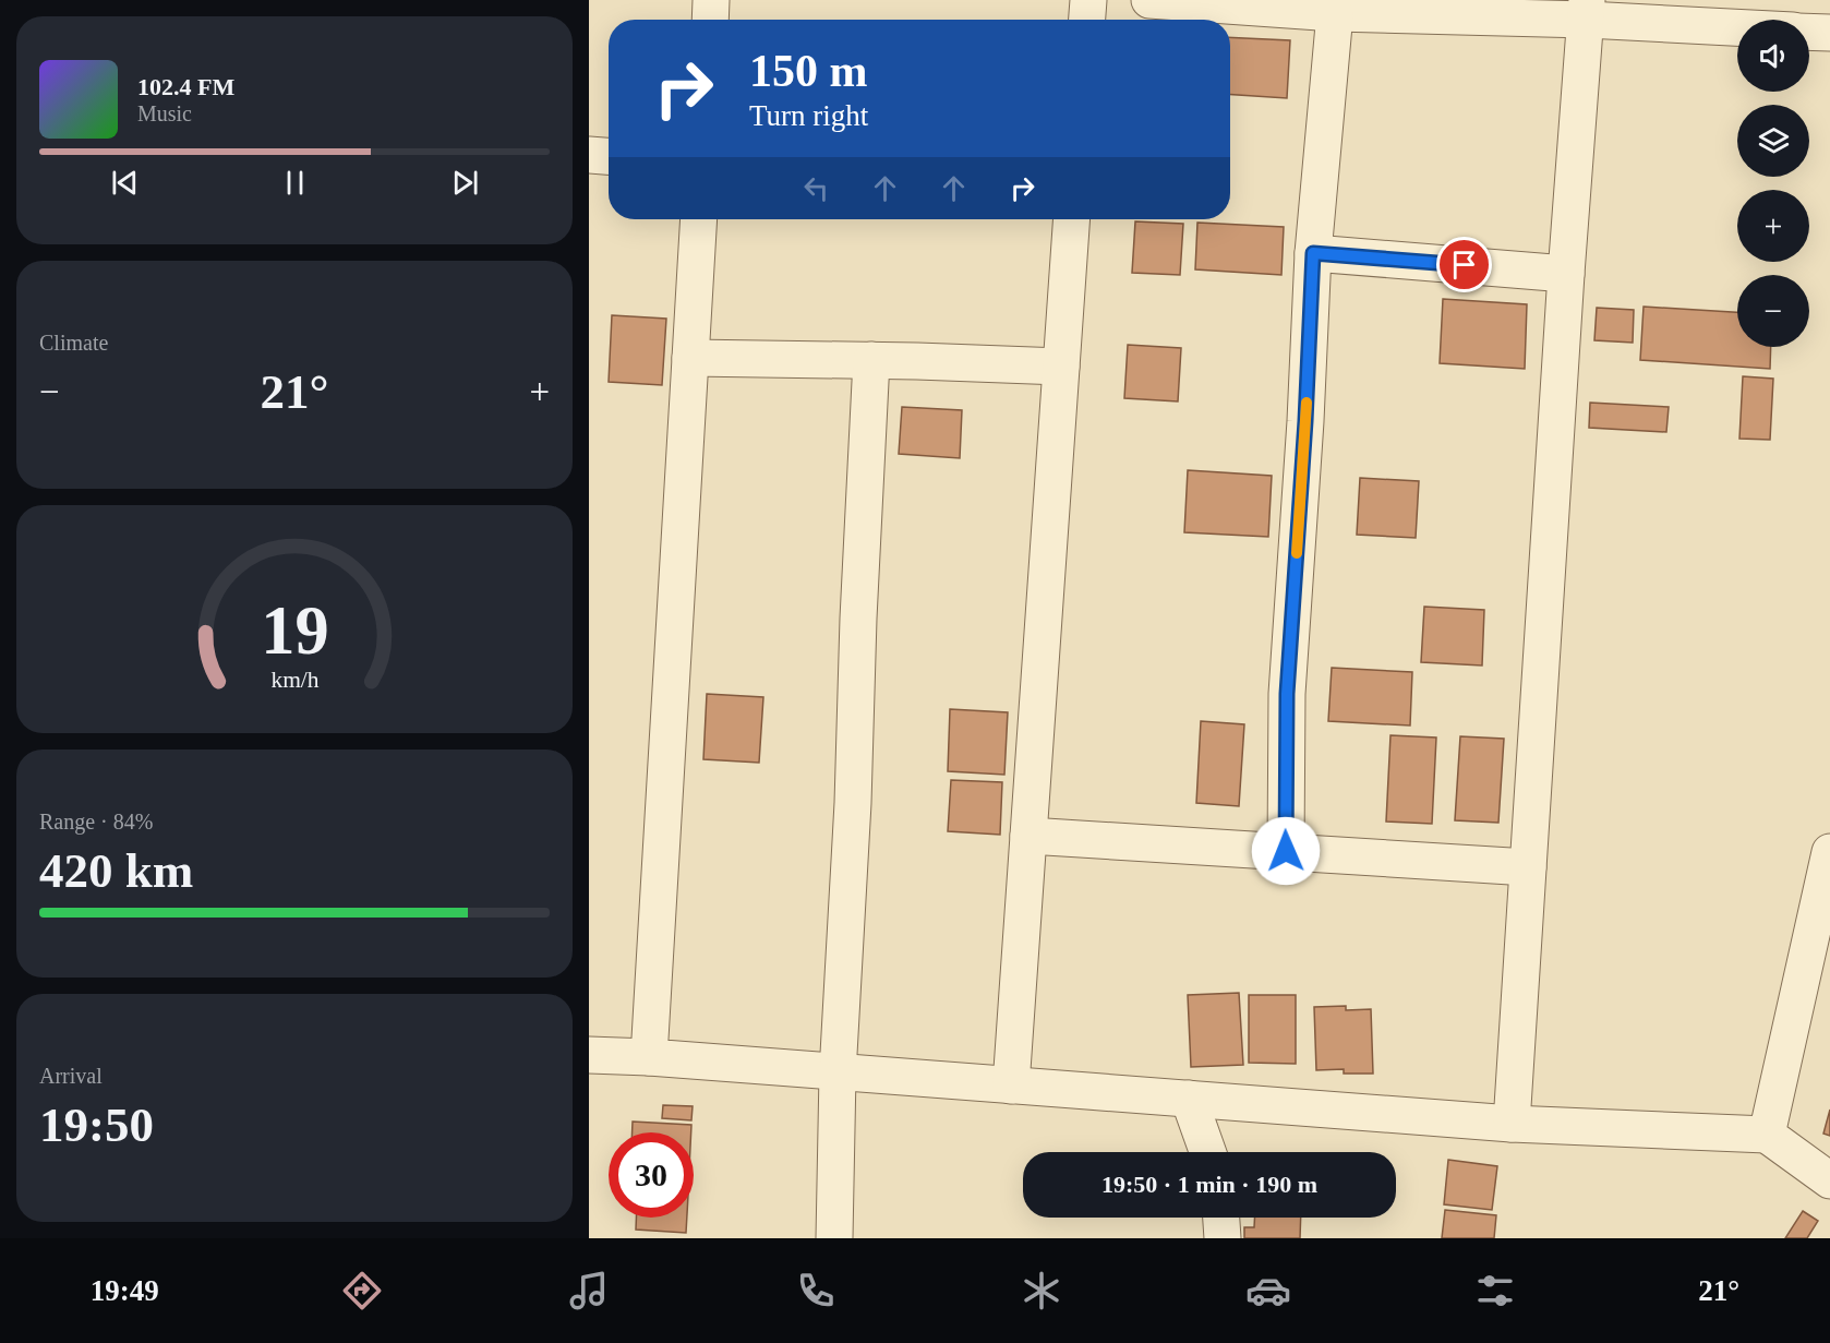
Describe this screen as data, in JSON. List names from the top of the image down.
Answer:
{
  "page": {
    "map_buttons": ["+", "−"],
    "turn": ["150 m", "Turn right"],
    "song": ["102.4 FM", "Music"],
    "tile": [
      "Climate",
      ["Range · 84%", "420 km"],
      ["Arrival", "19:50"]
    ],
    "heat": ["−", "21°", "+"],
    "limit": "30",
    "trip": "19:50 · 1 min · 190 m",
    "tabs": ["19:49", "21°"],
    "gauge": ["19", "km/h"]
  }
}
